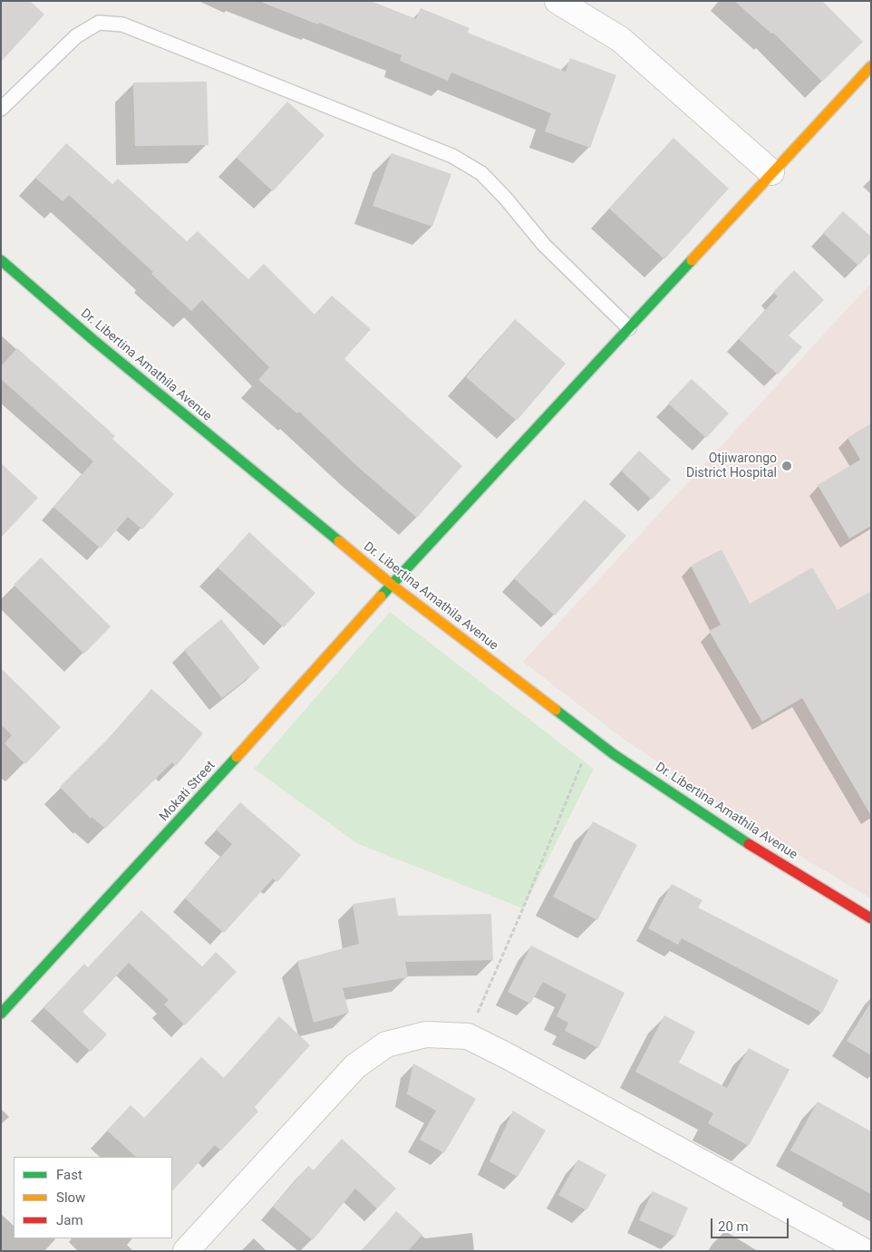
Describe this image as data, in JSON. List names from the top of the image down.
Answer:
{
  "streets": {
    "street": ["Dr. Libertina Amathila Avenue", "Mokati Street"]
  },
  "crossings": [
    ["Dr. Libertina Amathila Avenue", "Mokati Street"]
  ],
  "places": ["Otjiwarongo District Hospital"],
  "legend": ["Fast", "Slow", "Jam"],
  "scale_bar": "20 m"
}
